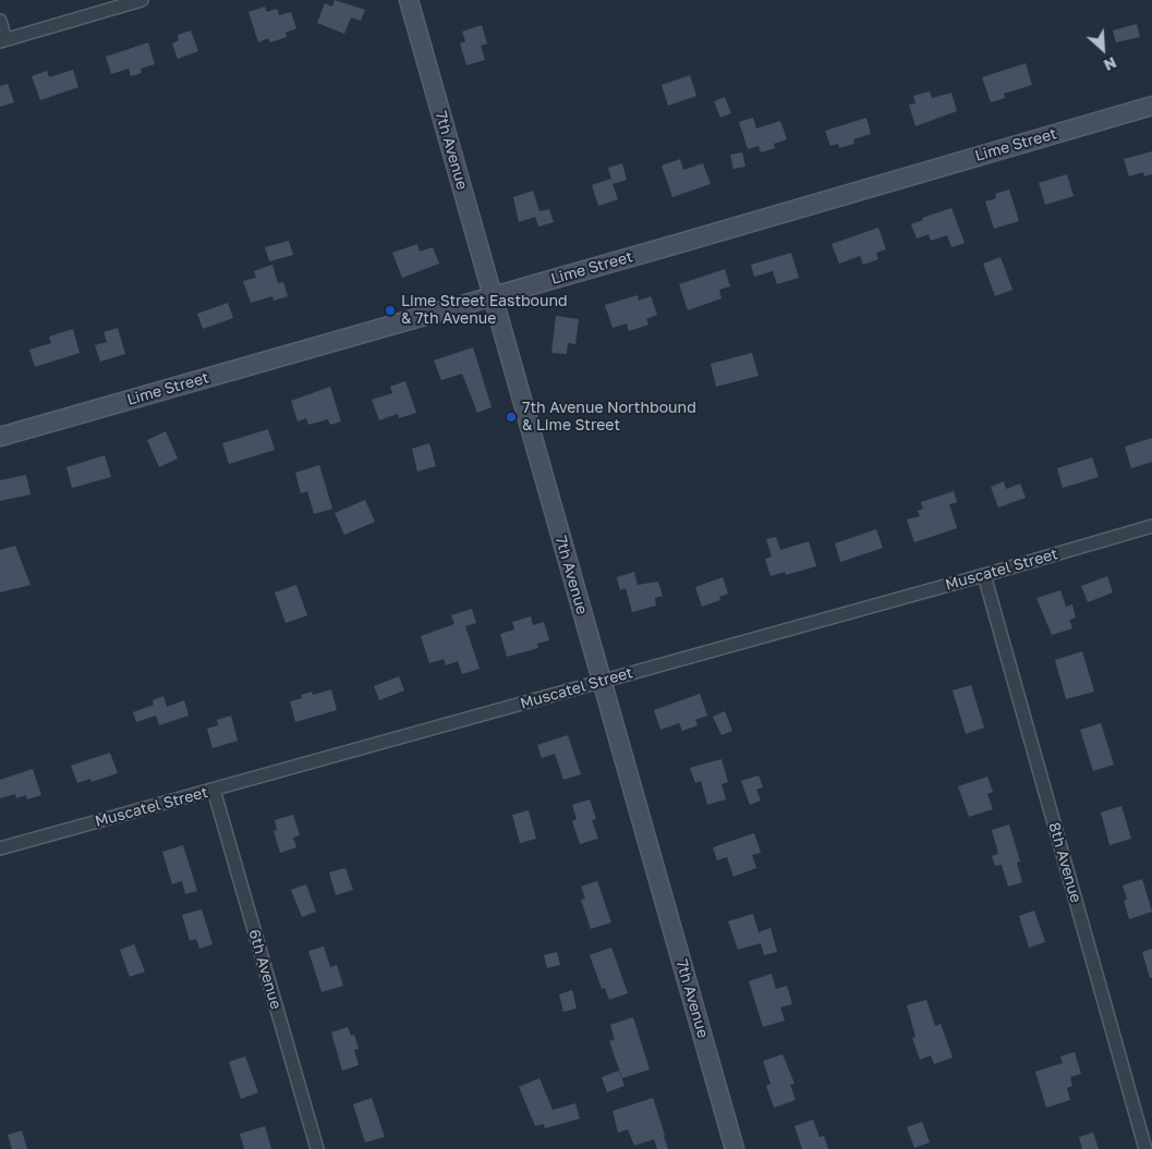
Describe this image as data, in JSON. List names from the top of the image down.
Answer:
{
  "streets": {
    "street": [
      "Lime Street",
      "7th Avenue",
      "Muscatel Street",
      "8th Avenue",
      "6th Avenue"
    ]
  },
  "crossings": [
    ["Lime Street", "7th Avenue"],
    ["7th Avenue", "Muscatel Street"],
    ["Muscatel Street", "8th Avenue"],
    ["Muscatel Street", "6th Avenue"]
  ],
  "places": ["Lime Street Eastbound & 7th Avenue", "7th Avenue Northbound & Lime Street"],
  "north": "bottom right"
}
